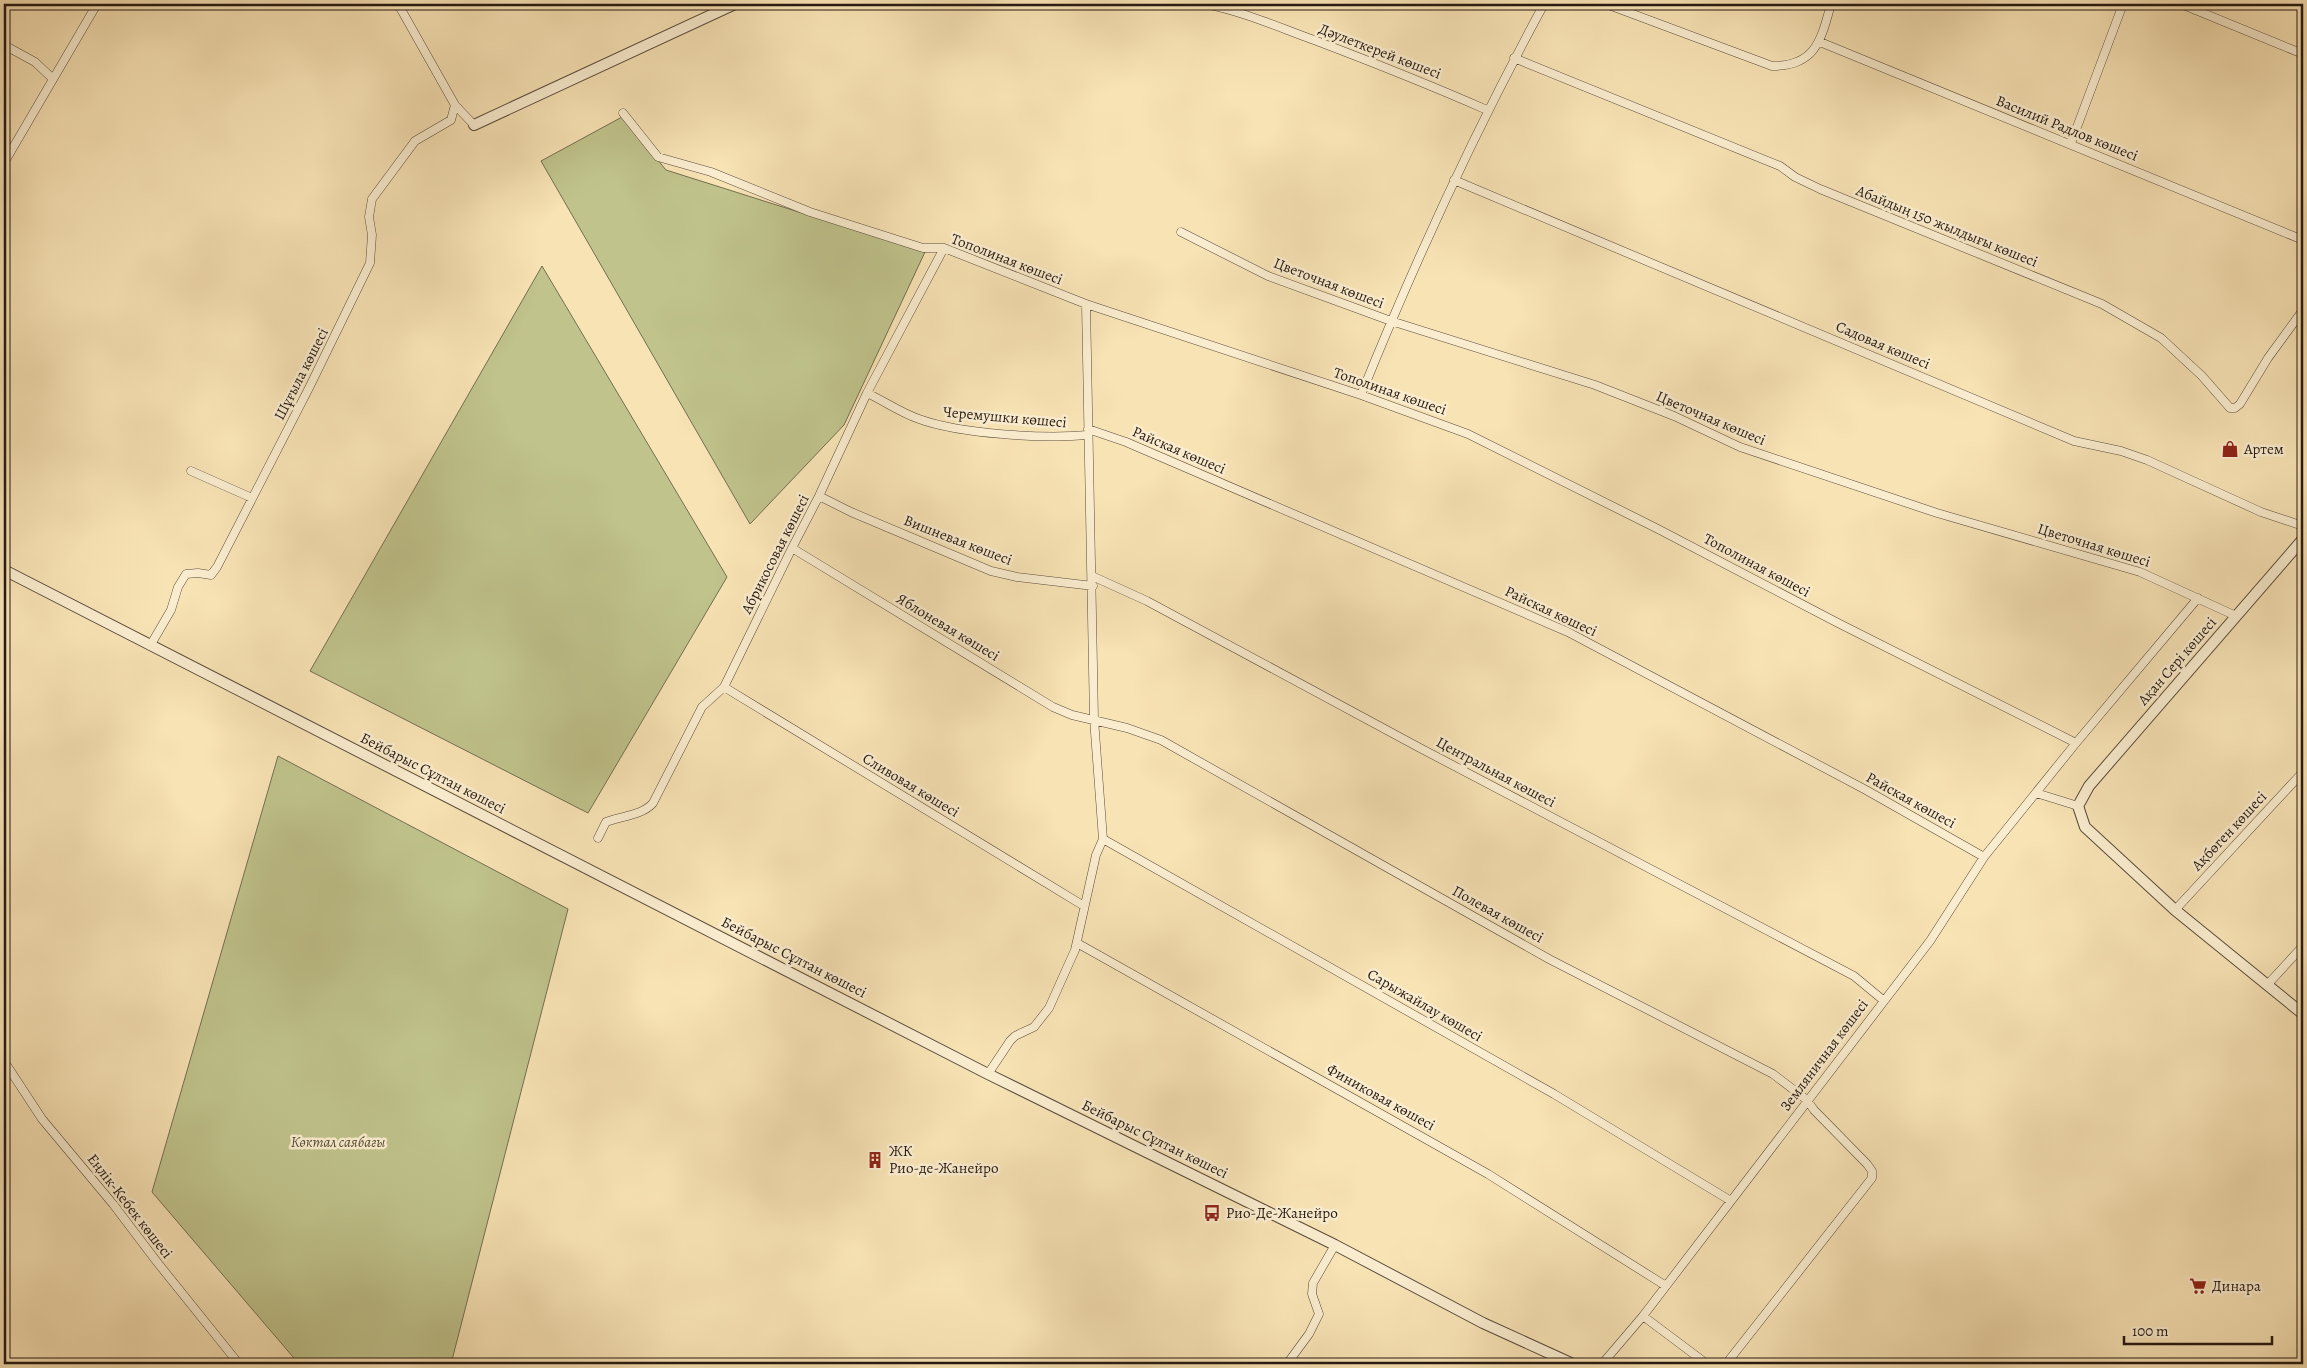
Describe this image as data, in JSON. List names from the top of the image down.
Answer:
{
  "streets": {
    "street": [
      "Дәулеткерей көшесі",
      "Василий Радлов көшесі",
      "Абайдың 150 жылдығы көшесі",
      "Тополиная көшесі",
      "Цветочная көшесі",
      "Садовая көшесі",
      "Шұғыла көшесі",
      "Черемушки көшесі",
      "Райская көшесі",
      "Вишневая көшесі",
      "Абрикосовая көшесі",
      "Яблоневая көшесі",
      "Ақан Сері көшесі",
      "Центральная көшесі",
      "Бейбарыс Сұлтан көшесі",
      "Сливовая көшесі",
      "Ақбөген көшесі",
      "Полевая көшесі",
      "Сарыжайлау көшесі",
      "Земляничная көшесі",
      "Финиковая көшесі",
      "Еңлік-Кебек көшесі"
    ]
  },
  "crossings": [
    ["Тополиная көшесі", "Абрикосовая көшесі"],
    ["Тополиная көшесі", "Земляничная көшесі"],
    ["Цветочная көшесі", "Ақан Сері көшесі"],
    ["Цветочная көшесі", "Земляничная көшесі"],
    ["Шұғыла көшесі", "Бейбарыс Сұлтан көшесі"],
    ["Черемушки көшесі", "Райская көшесі"],
    ["Черемушки көшесі", "Абрикосовая көшесі"],
    ["Райская көшесі", "Земляничная көшесі"],
    ["Вишневая көшесі", "Абрикосовая көшесі"],
    ["Абрикосовая көшесі", "Яблоневая көшесі"],
    ["Абрикосовая көшесі", "Сливовая көшесі"],
    ["Яблоневая көшесі", "Полевая көшесі"],
    ["Центральная көшесі", "Земляничная көшесі"],
    ["Полевая көшесі", "Земляничная көшесі"],
    ["Сарыжайлау көшесі", "Земляничная көшесі"],
    ["Земляничная көшесі", "Финиковая көшесі"]
  ],
  "parks": ["Көктал саябағы"],
  "places": {
    "shop": ["Артем"],
    "building": ["ЖК Рио-де-Жанейро"],
    "bus stop": ["Рио-Де-Жанейро"],
    "supermarket": ["Динара"]
  },
  "scale_bar": "100 m"
}
